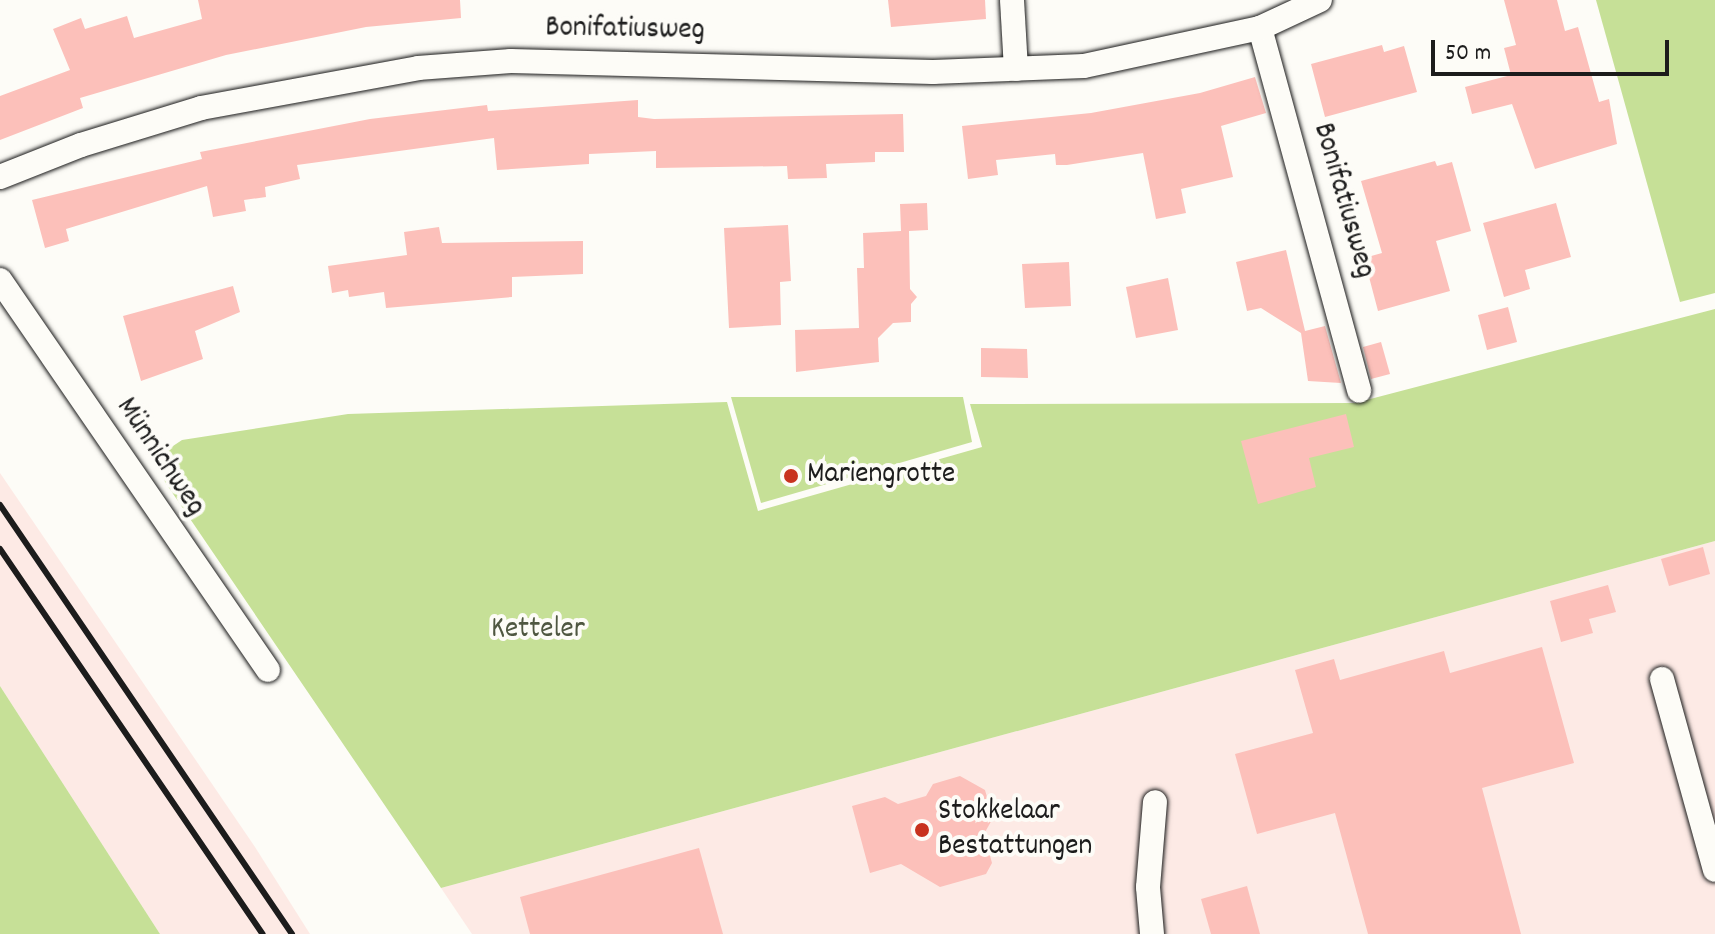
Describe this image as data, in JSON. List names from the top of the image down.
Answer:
{
  "streets": {
    "street": ["Bonifatiusweg", "Münnichweg"]
  },
  "parks": ["Ketteler"],
  "places": ["Mariengrotte", "Stokkelaar Bestattungen"],
  "scale_bar": "50 m"
}
